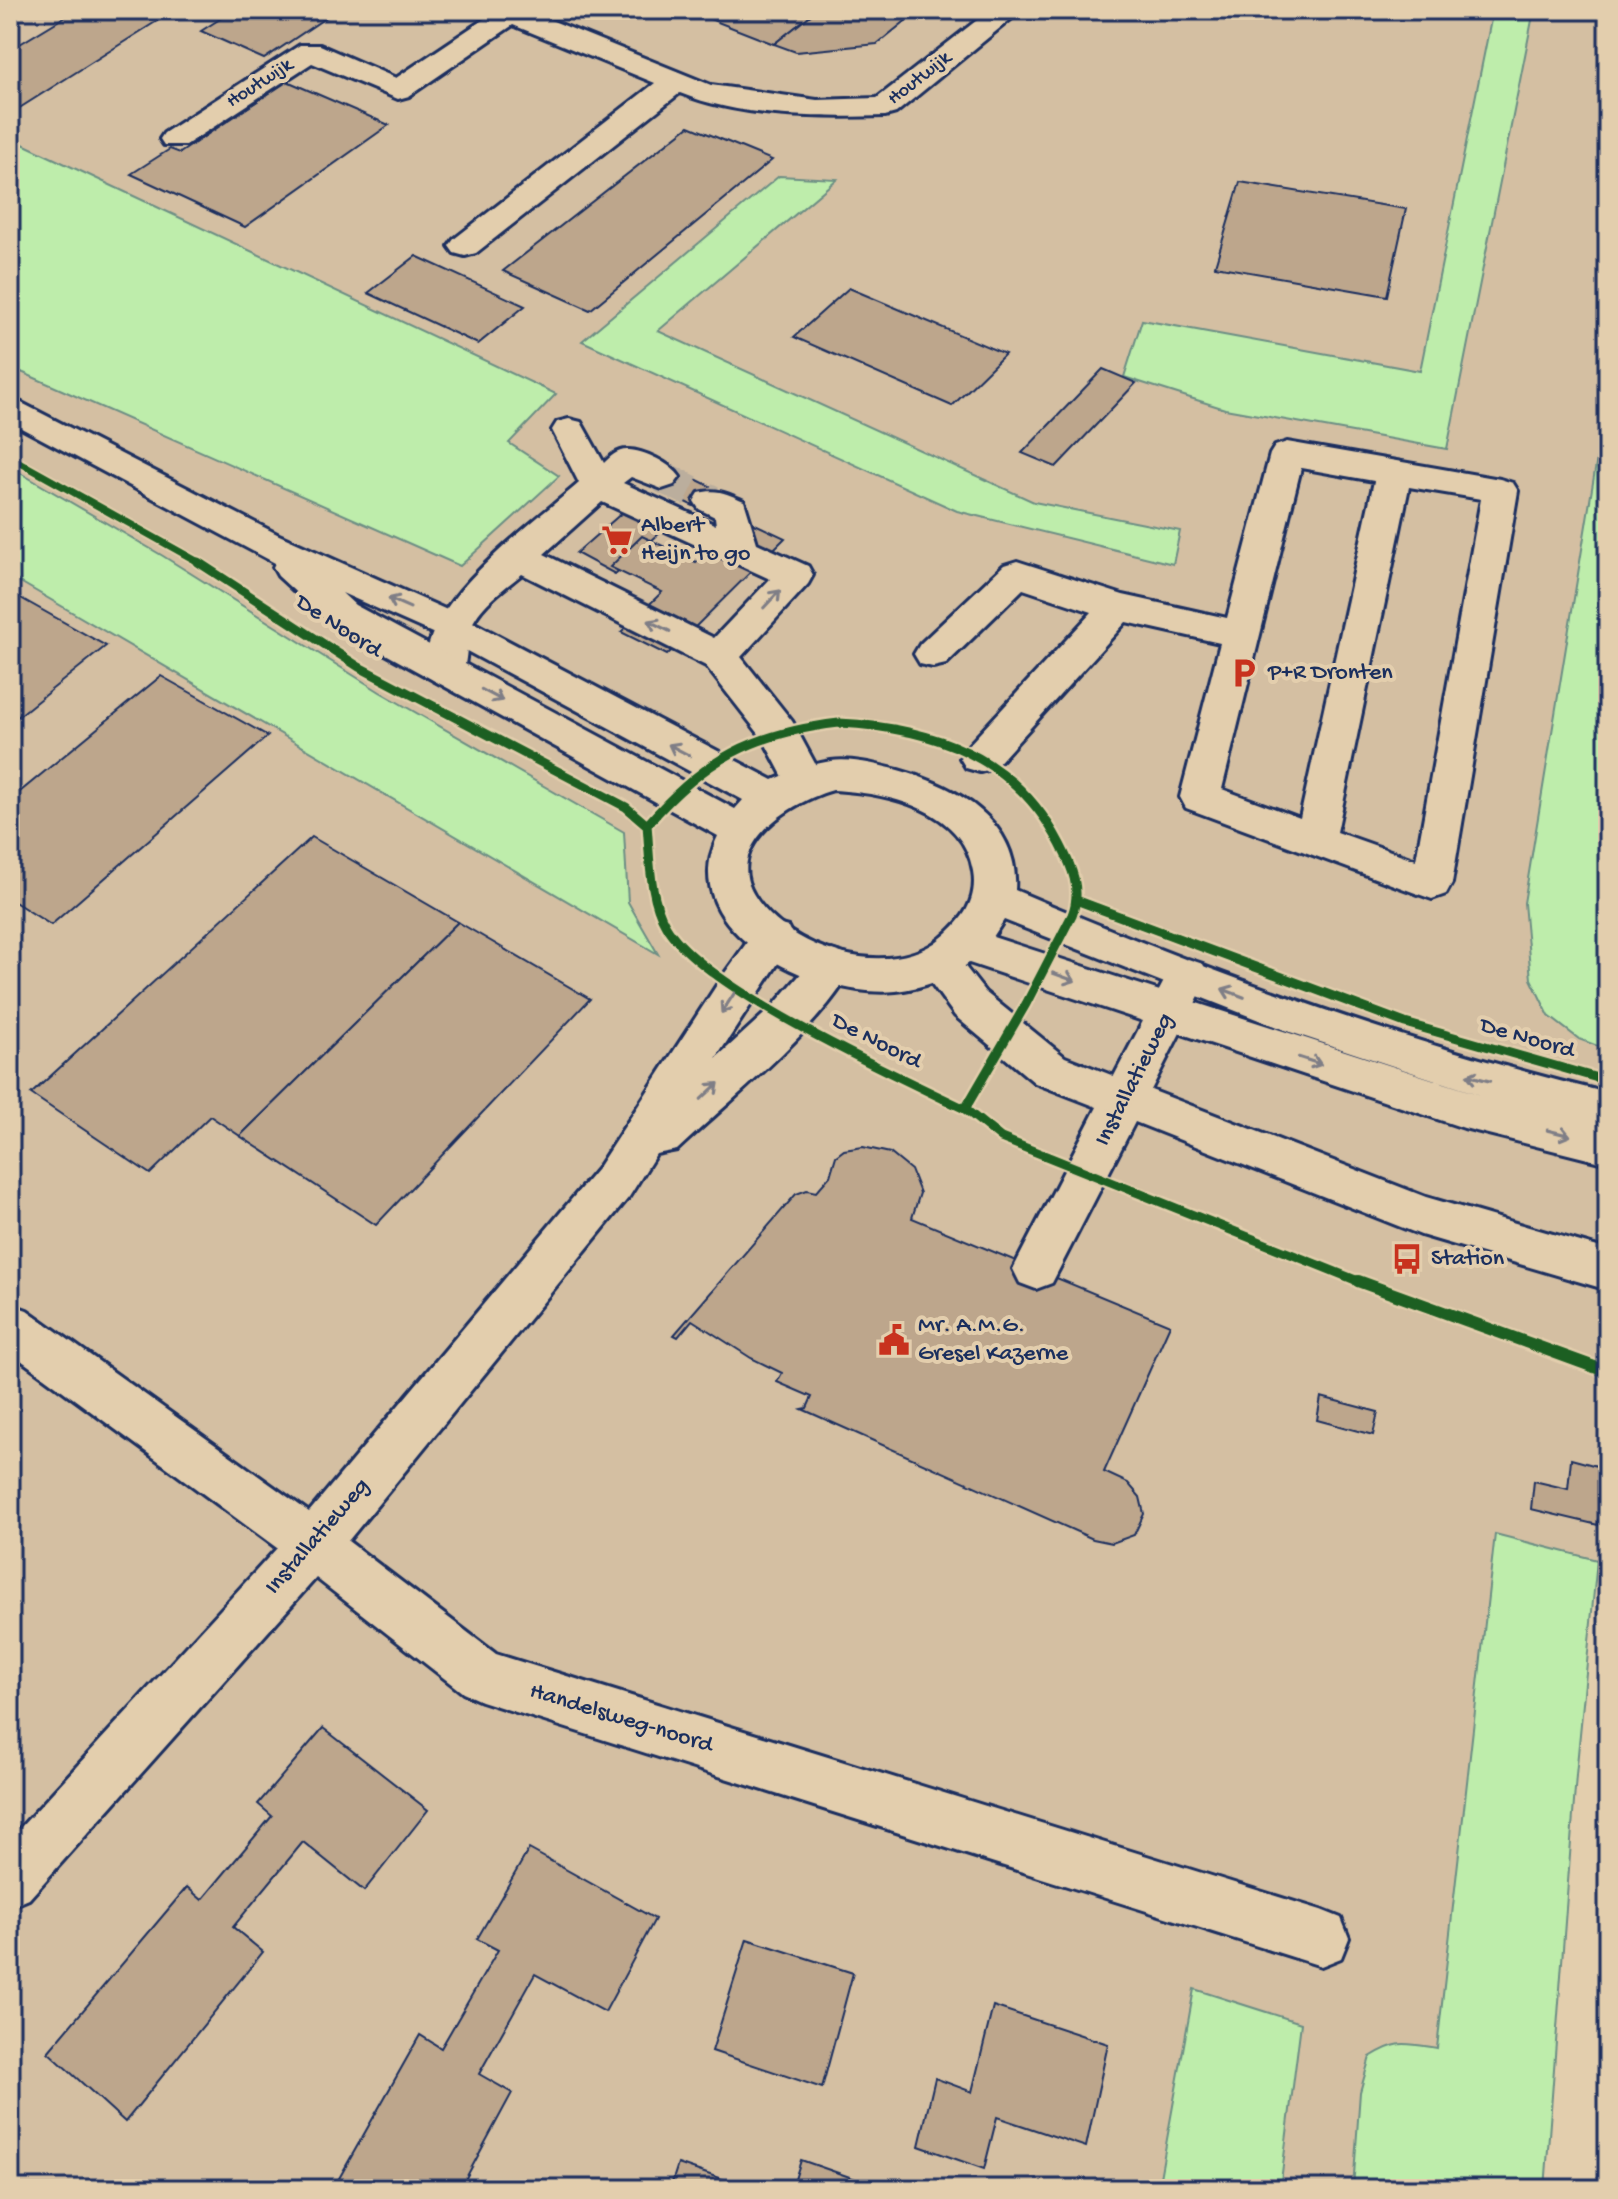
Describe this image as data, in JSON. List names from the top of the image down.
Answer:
{
  "streets": {
    "street": [
      "Houtwijk",
      "De Noord",
      "Installatieweg",
      "Handelsweg-noord"
    ]
  },
  "crossings": [
    ["De Noord", "Installatieweg"],
    ["Installatieweg", "Handelsweg-noord"]
  ],
  "places": {
    "supermarket": ["Albert Heijn to go"],
    "parking": ["P+R Dronten"],
    "bus stop": ["Station"],
    "public building": ["Mr. A.M.G. Gresel Kazerne"]
  }
}
